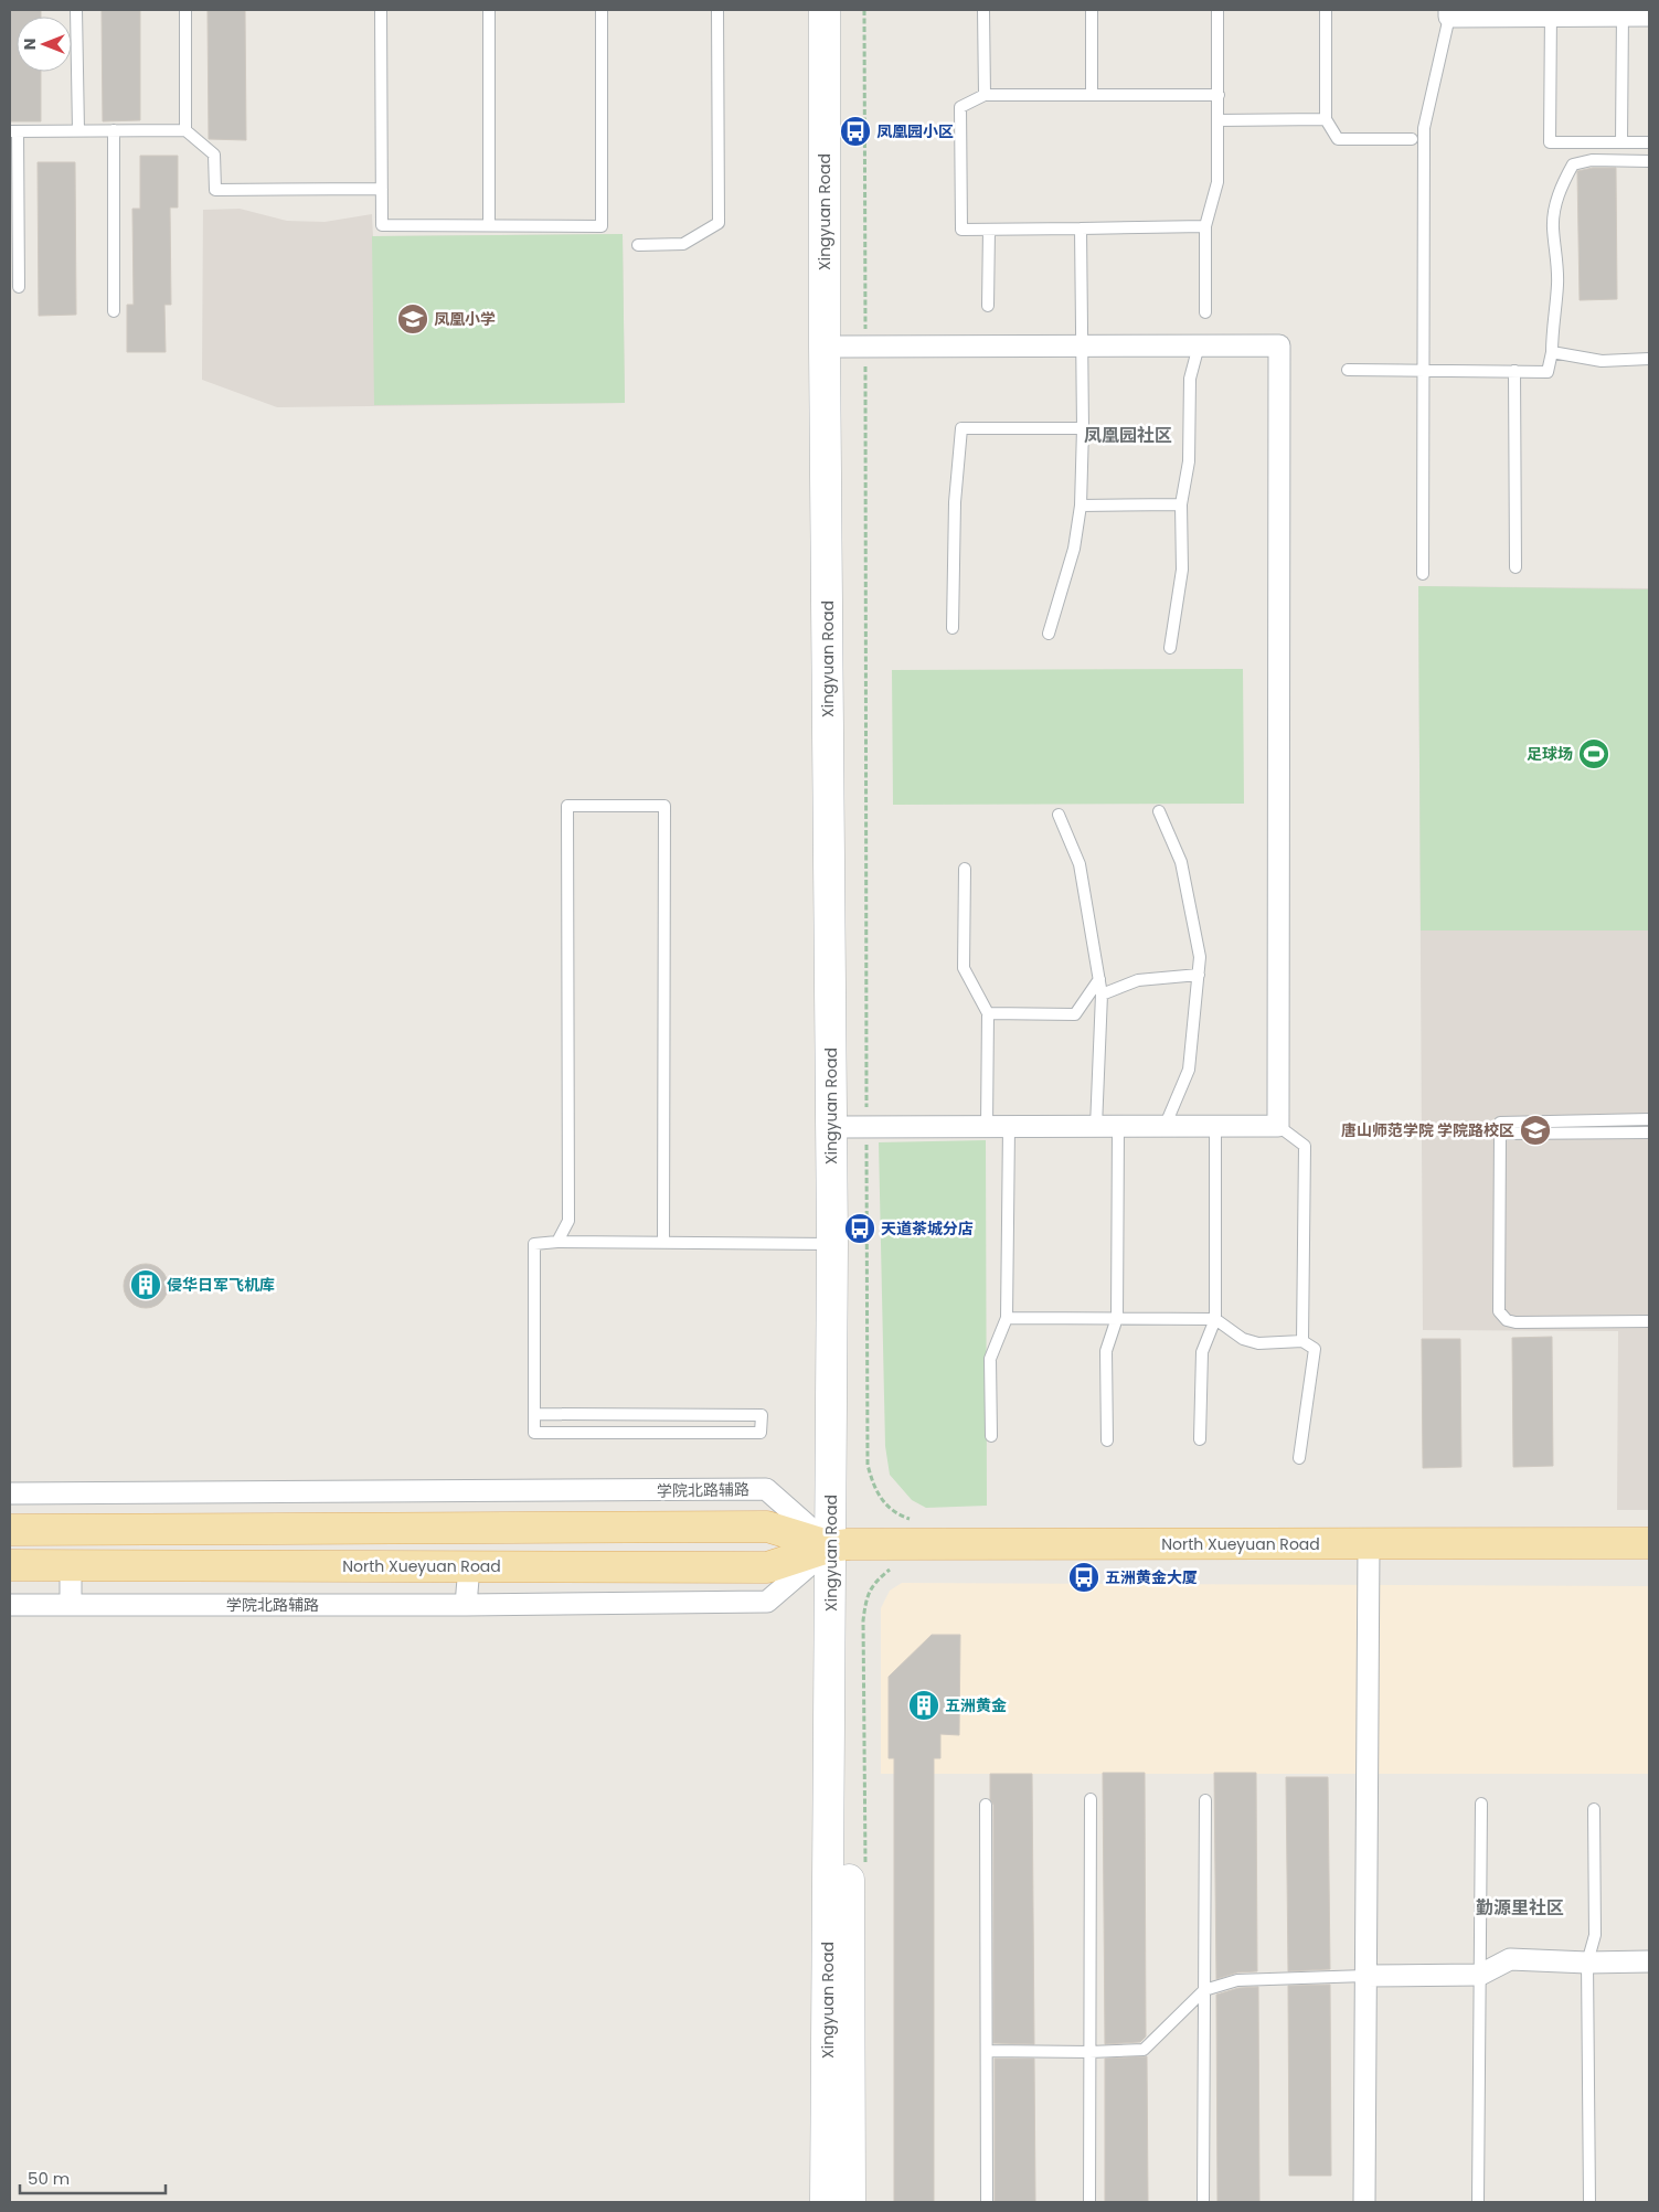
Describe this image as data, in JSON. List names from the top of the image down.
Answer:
{
  "streets": {
    "main road": ["Xingyuan Road", "North Xueyuan Road"],
    "street": ["学院北路辅路"]
  },
  "crossings": [
    ["Xingyuan Road", "学院北路辅路"],
    ["Xingyuan Road", "North Xueyuan Road"],
    ["学院北路辅路", "North Xueyuan Road"]
  ],
  "districts": ["凤凰园社区", "勤源里社区"],
  "places": {
    "bus stop": ["凤凰园小区", "天道茶城分店", "五洲黄金大厦"],
    "school or university": ["凤凰小学", "唐山师范学院 学院路校区"],
    "sports": ["足球场"],
    "building": ["侵华日军飞机库", "五洲黄金"]
  },
  "scale_bar": "50 m",
  "north": "left"
}
